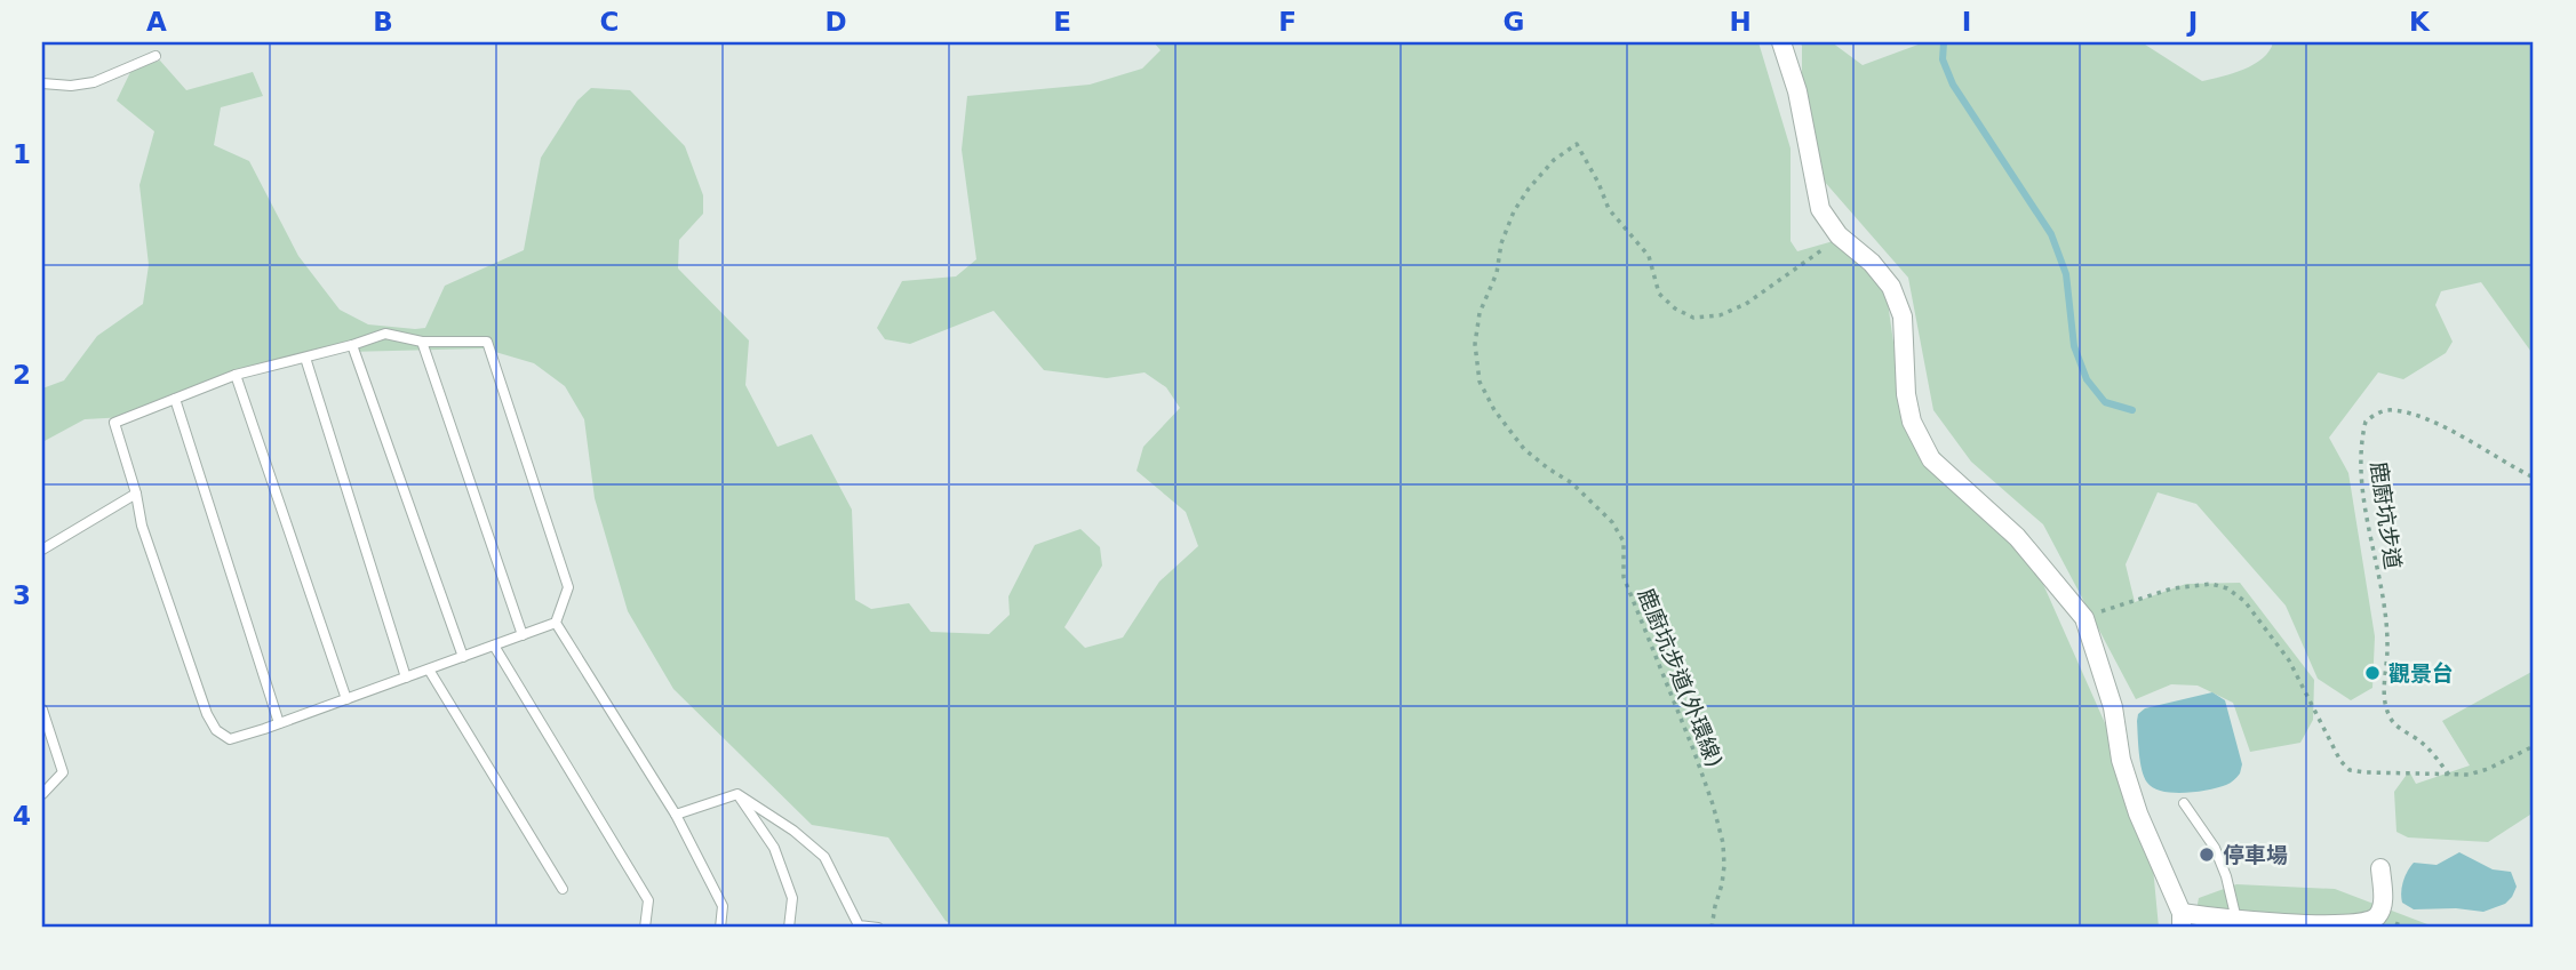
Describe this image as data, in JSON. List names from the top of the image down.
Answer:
{
  "streets": {
    "path": ["鹿廚坑步道", "鹿廚坑步道(外環線)"]
  },
  "places": ["觀景台", "停車場"],
  "grid": {
    "columns": [
      "A",
      "B",
      "C",
      "D",
      "E",
      "F",
      "G",
      "H",
      "I",
      "J",
      "K"
    ],
    "rows": [
      "1",
      "2",
      "3",
      "4"
    ]
  }
}
